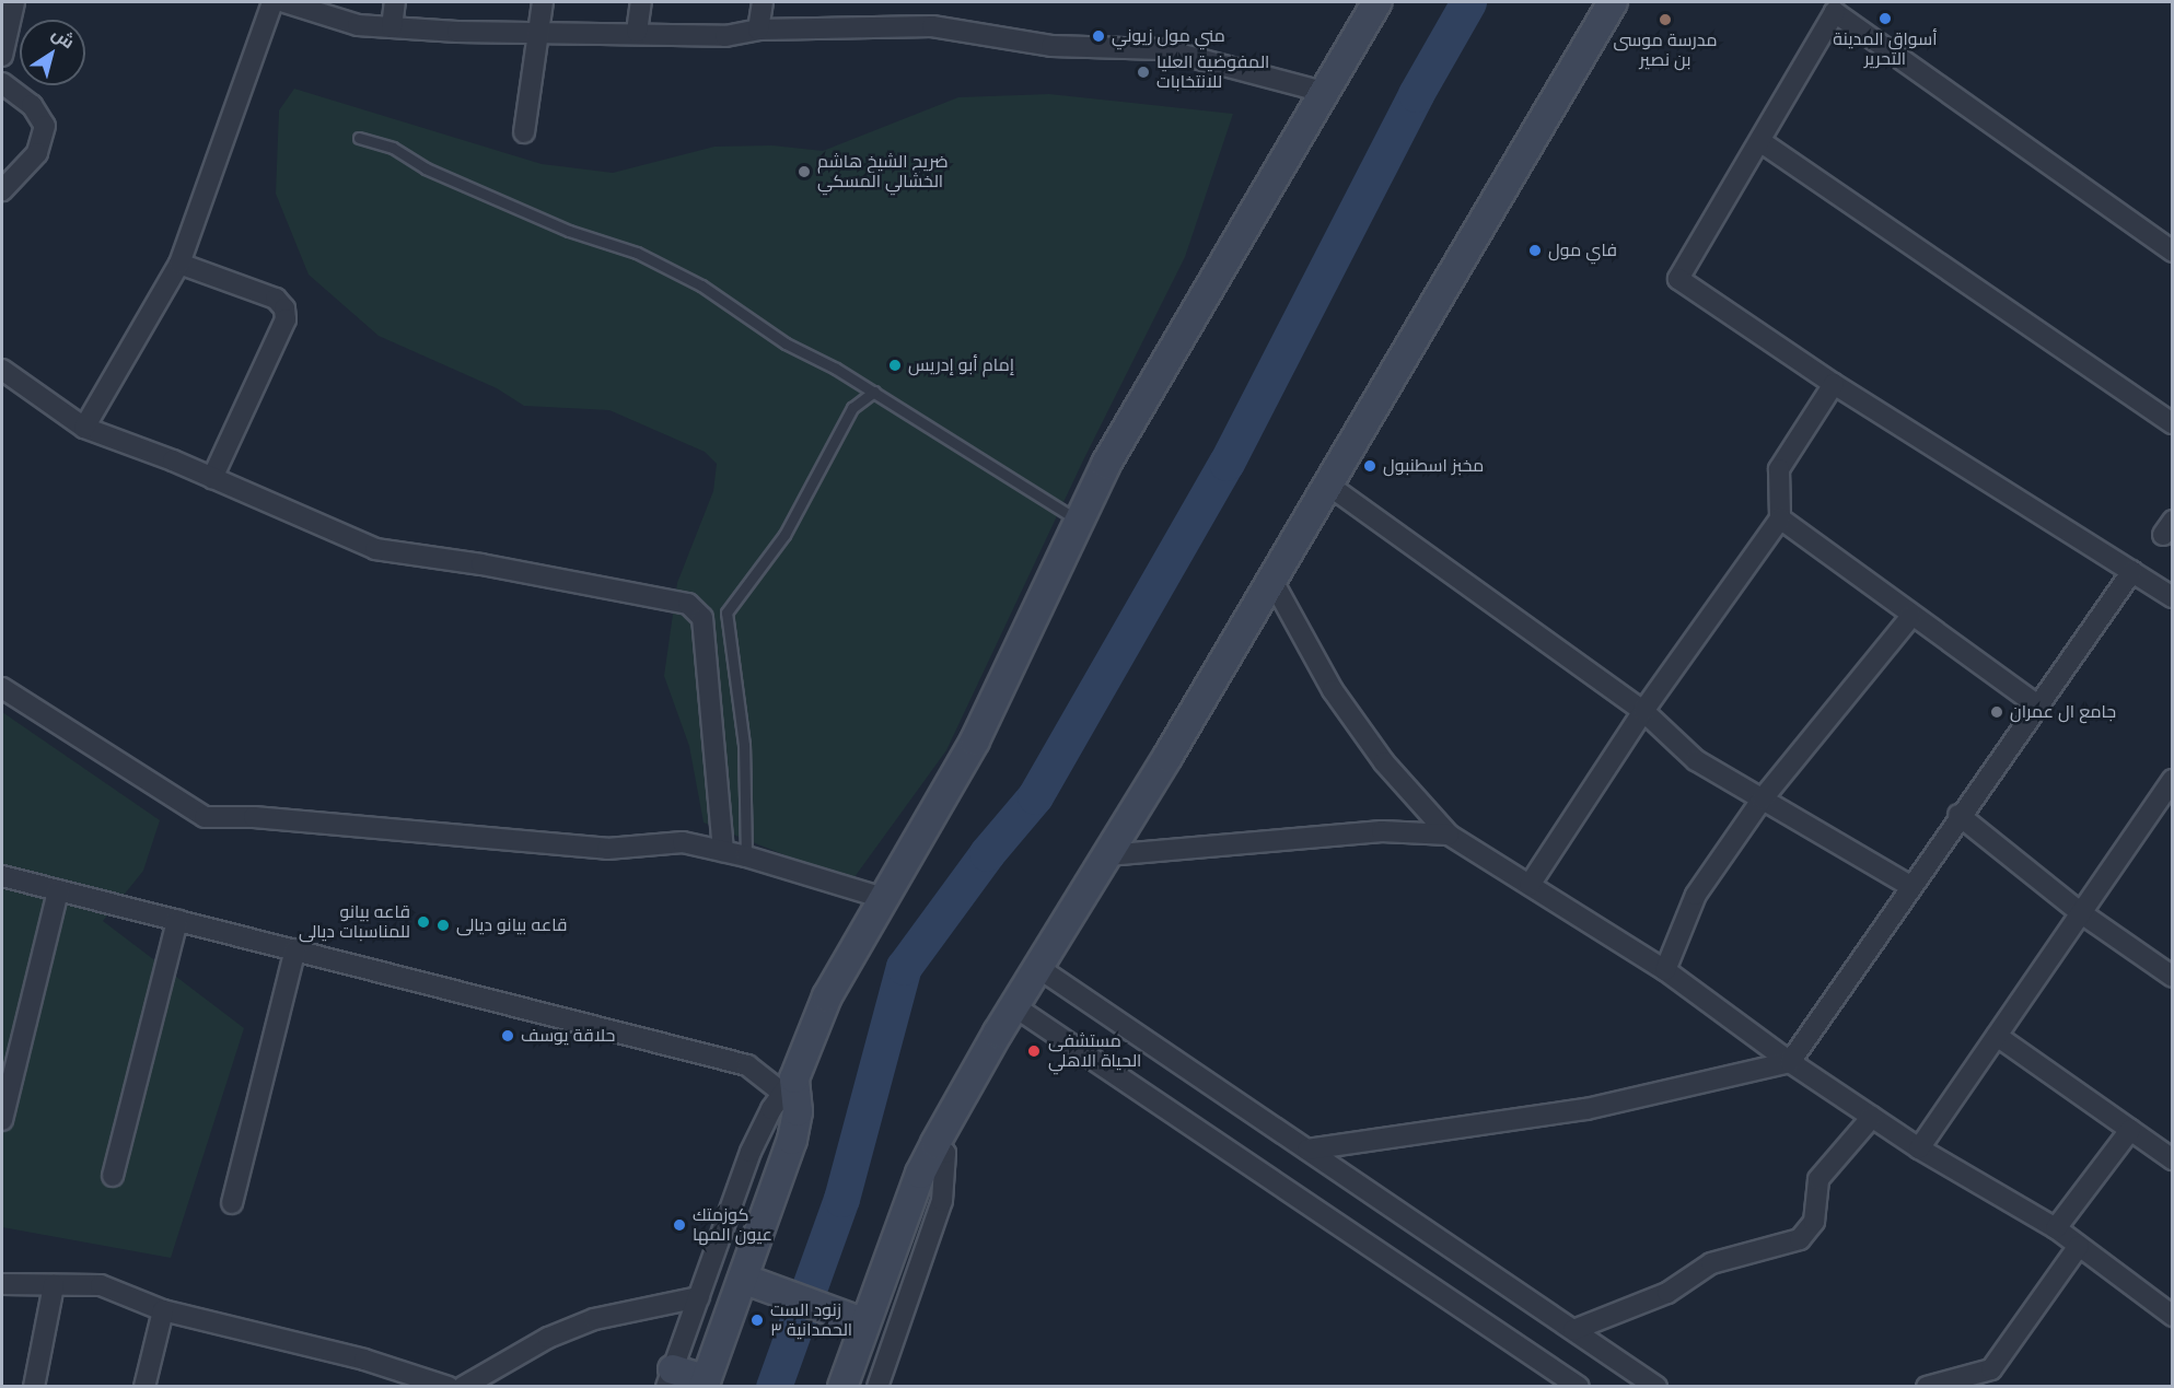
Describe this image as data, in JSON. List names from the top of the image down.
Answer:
{
  "places": [
    "أسواق المدينة التحرير",
    "مدرسة موسى بن نصير",
    "مني مول زيوني",
    "المفوضية العليا للانتخابات",
    "ضريح الشيخ هاشم الخشالي المسكي",
    "فاي مول",
    "إمام أبو إدريس",
    "مخبز اسطنبول",
    "جامع ال عمران",
    "قاعه بيانو للمناسبات ديالى",
    "قاعه بيانو ديالى",
    "حلاقة يوسف",
    "مستشفى الحياة الاهلي",
    "كوزمتك عيون المها",
    "زنود الست الحمدانية ٣"
  ],
  "north": "top right"
}
